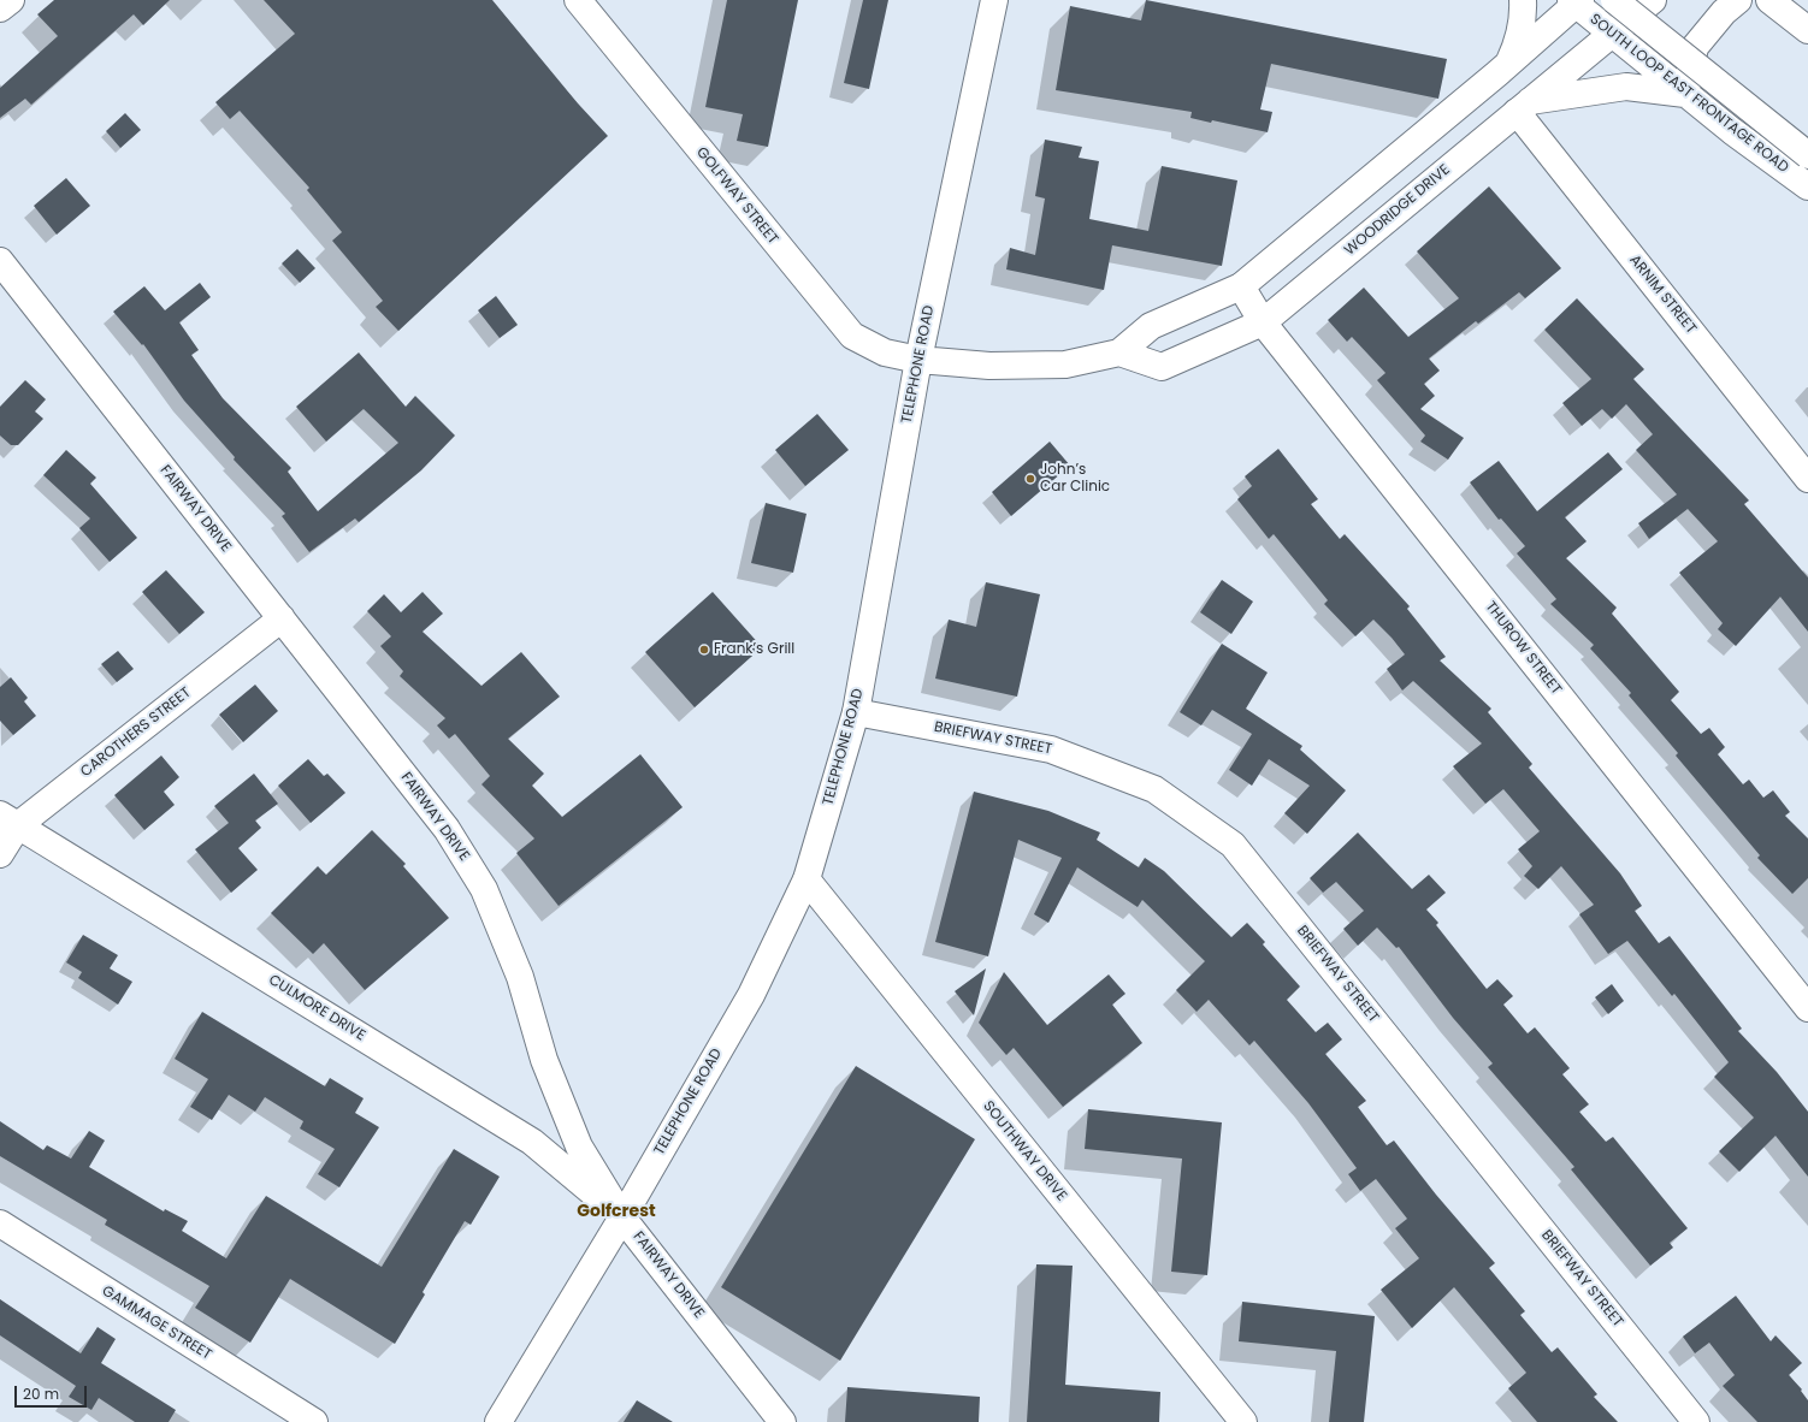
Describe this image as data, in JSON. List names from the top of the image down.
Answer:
{
  "streets": {
    "main road": [
      "SOUTH LOOP EAST FRONTAGE ROAD",
      "GOLFWAY STREET",
      "WOODRIDGE DRIVE",
      "ARNIM STREET",
      "TELEPHONE ROAD",
      "FAIRWAY DRIVE",
      "THUROW STREET",
      "CAROTHERS STREET",
      "BRIEFWAY STREET",
      "CULMORE DRIVE",
      "SOUTHWAY DRIVE",
      "GAMMAGE STREET"
    ]
  },
  "crossings": [
    ["SOUTH LOOP EAST FRONTAGE ROAD", "WOODRIDGE DRIVE"],
    ["GOLFWAY STREET", "TELEPHONE ROAD"],
    ["WOODRIDGE DRIVE", "ARNIM STREET"],
    ["WOODRIDGE DRIVE", "THUROW STREET"],
    ["TELEPHONE ROAD", "FAIRWAY DRIVE"],
    ["TELEPHONE ROAD", "BRIEFWAY STREET"],
    ["TELEPHONE ROAD", "CULMORE DRIVE"],
    ["TELEPHONE ROAD", "SOUTHWAY DRIVE"],
    ["FAIRWAY DRIVE", "CAROTHERS STREET"],
    ["FAIRWAY DRIVE", "CULMORE DRIVE"],
    ["CAROTHERS STREET", "CULMORE DRIVE"]
  ],
  "districts": ["Golfcrest"],
  "places": ["John’s Car Clinic", "Frank’s Grill"],
  "scale_bar": "20 m"
}
